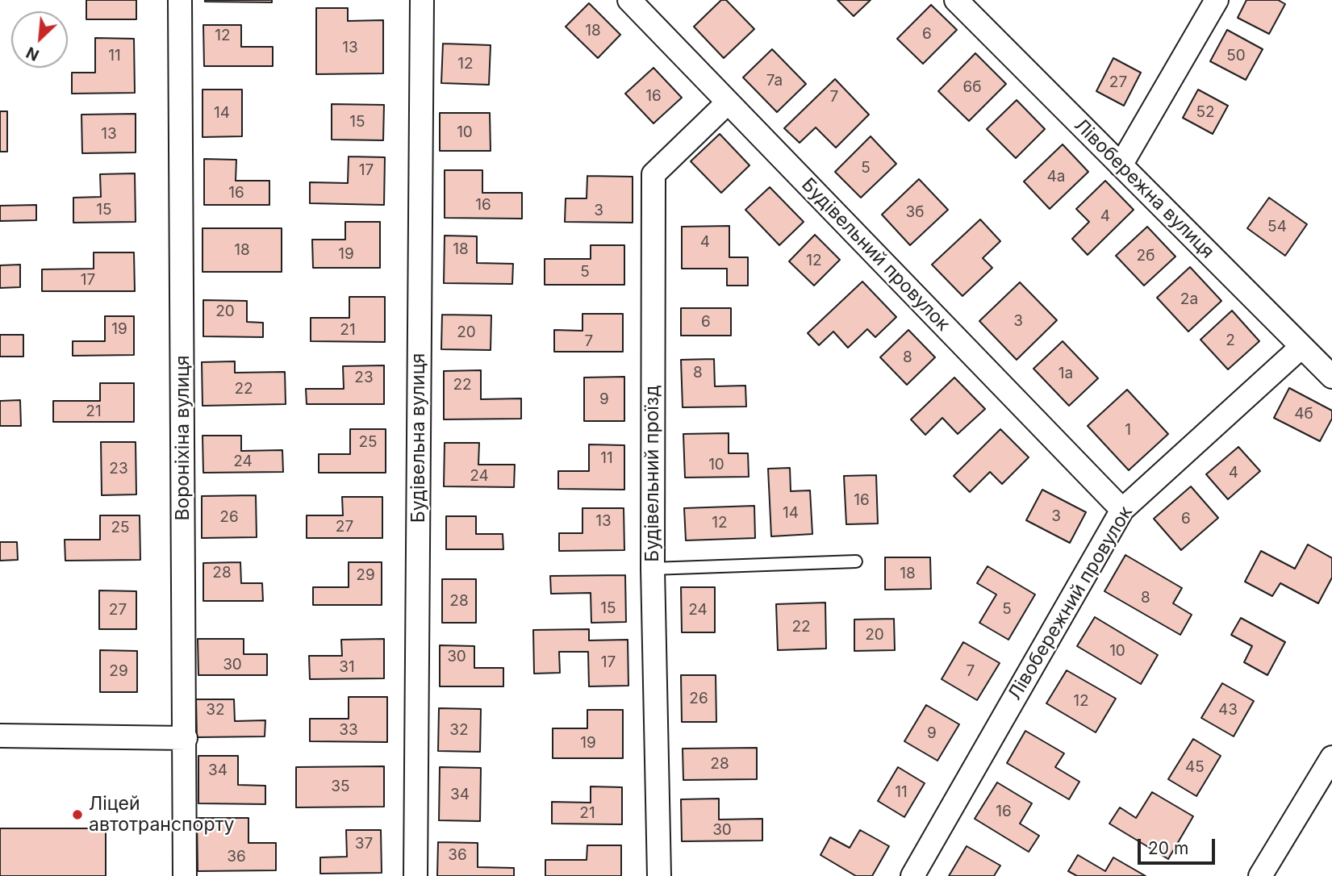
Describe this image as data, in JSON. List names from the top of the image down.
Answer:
{
  "streets": {
    "street": [
      "Лівобережна вулиця",
      "Будівельний провулок",
      "Вороніхіна вулиця",
      "Будівельна вулиця",
      "Будівельний проїзд",
      "Лівобережний провулок"
    ]
  },
  "crossings": [
    ["Лівобережна вулиця", "Лівобережний провулок"],
    ["Будівельний провулок", "Будівельний проїзд"],
    ["Будівельний провулок", "Лівобережний провулок"]
  ],
  "places": ["Ліцей автотранспорту"],
  "house_numbers": [
    "18",
    "6",
    "12",
    "13",
    "11",
    "50",
    "12",
    "7а",
    "27",
    "6б",
    "16",
    "7",
    "52",
    "14",
    "15",
    "10",
    "13",
    "5",
    "17",
    "4а",
    "16",
    "16",
    "15",
    "3",
    "3б",
    "4",
    "54",
    "4",
    "18",
    "18",
    "19",
    "2б",
    "12",
    "5",
    "17",
    "2а",
    "20",
    "3",
    "6",
    "19",
    "21",
    "20",
    "2",
    "7",
    "8",
    "8",
    "1а",
    "23",
    "22",
    "22",
    "9",
    "21",
    "4б",
    "1",
    "25",
    "11",
    "24",
    "10",
    "23",
    "4",
    "24",
    "16",
    "14",
    "3",
    "26",
    "6",
    "13",
    "12",
    "27",
    "25",
    "28",
    "18",
    "29",
    "8",
    "28",
    "15",
    "5",
    "27",
    "24",
    "22",
    "20",
    "10",
    "30",
    "17",
    "30",
    "31",
    "29",
    "7",
    "26",
    "12",
    "32",
    "43",
    "33",
    "32",
    "9",
    "19",
    "28",
    "45",
    "34",
    "35",
    "11",
    "34",
    "16",
    "21",
    "30",
    "37",
    "36",
    "36"
  ],
  "scale_bar": "20 m",
  "north": "bottom left"
}
